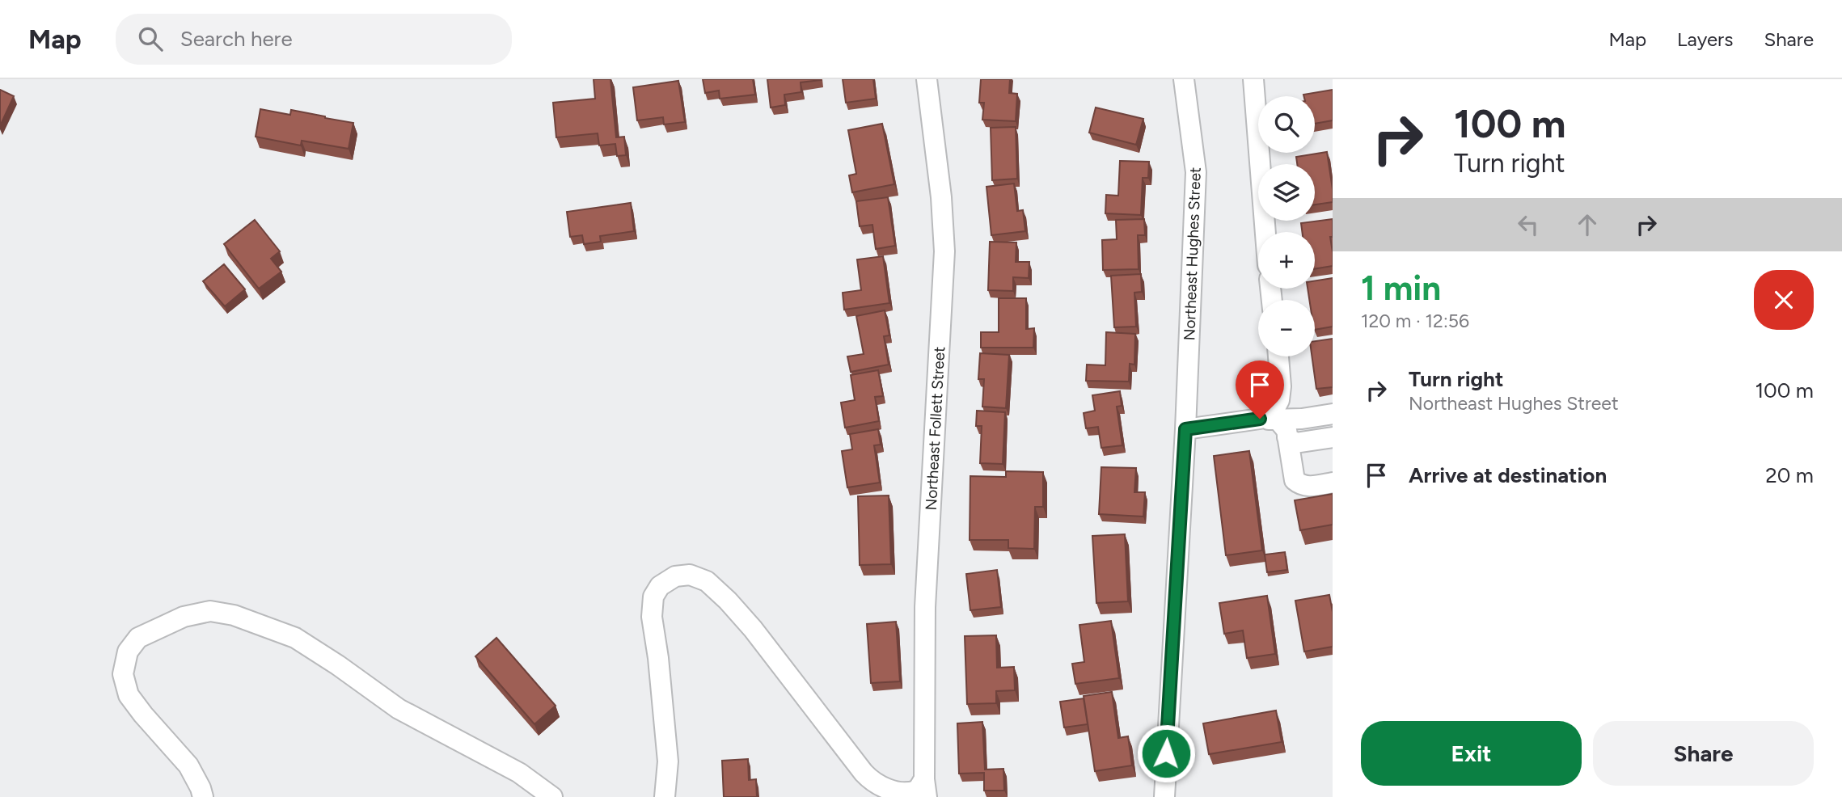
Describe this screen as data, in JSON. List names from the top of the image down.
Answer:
{
  "streets": {
    "street": ["Northeast Hughes Street", "Northeast Follett Street"]
  },
  "page": {
    "header": "Map",
    "search": "Search here",
    "nav": ["Map", "Layers", "Share"],
    "turn": ["100 m", "Turn right"],
    "map_buttons": ["+", "−"],
    "heading": ["1 min", "120 m · 12:56"],
    "list": [
      {
        "name": "Turn right",
        "note": "Northeast Hughes Street",
        "value": "100 m"
      },
      {
        "name": "Arrive at destination",
        "value": "20 m"
      }
    ],
    "buttons": ["Exit", "Share"]
  }
}
